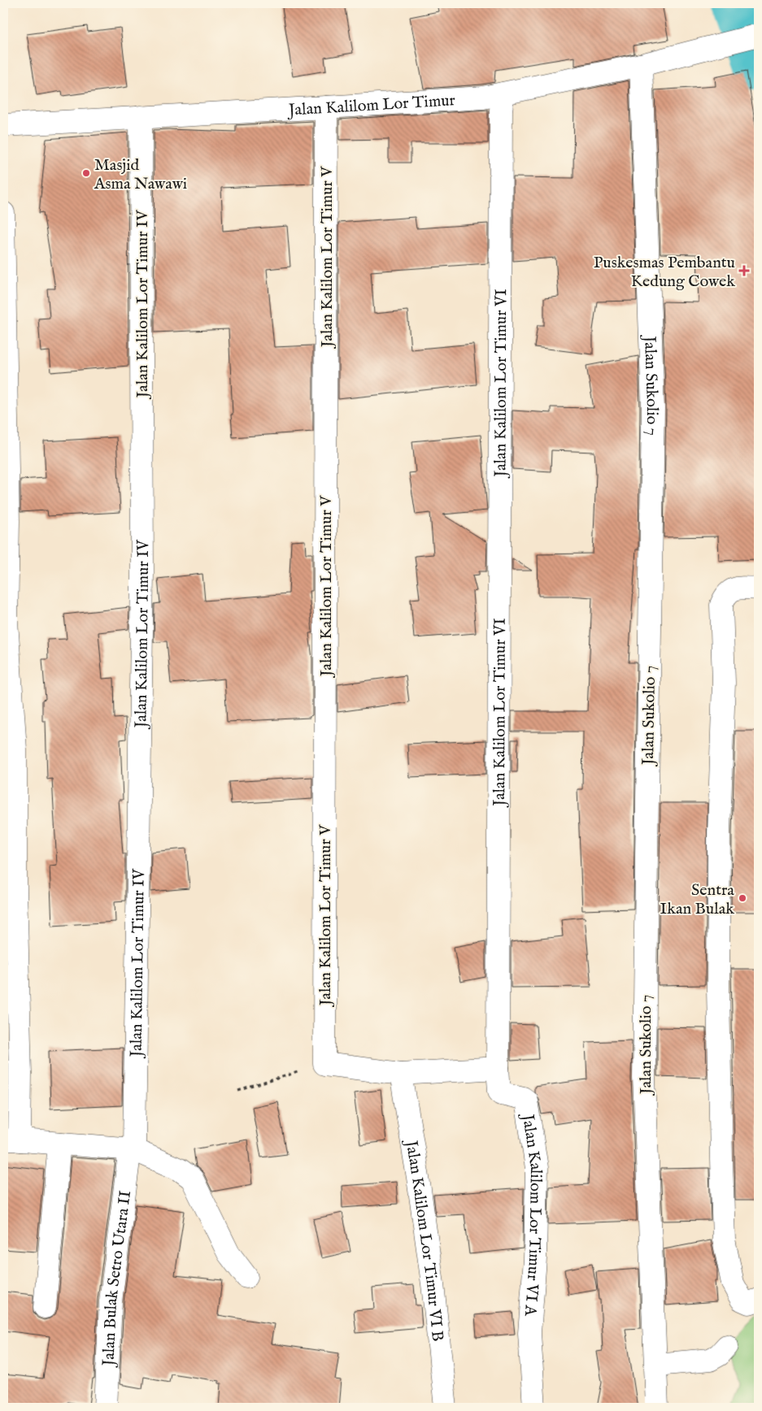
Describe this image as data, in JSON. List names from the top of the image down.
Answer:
{
  "streets": {
    "street": [
      "Jalan Kalilom Lor Timur",
      "Jalan Kalilom Lor Timur V",
      "Jalan Kalilom Lor Timur IV",
      "Jalan Kalilom Lor Timur VI",
      "Jalan Sukolio 7",
      "Jalan Kalilom Lor Timur VI A",
      "Jalan Kalilom Lor Timur VI B",
      "Jalan Bulak Setro Utara II"
    ]
  },
  "crossings": [
    ["Jalan Kalilom Lor Timur", "Jalan Kalilom Lor Timur V"],
    ["Jalan Kalilom Lor Timur", "Jalan Kalilom Lor Timur IV"],
    ["Jalan Kalilom Lor Timur", "Jalan Kalilom Lor Timur VI"],
    ["Jalan Kalilom Lor Timur", "Jalan Sukolio 7"],
    ["Jalan Kalilom Lor Timur IV", "Jalan Bulak Setro Utara II"],
    ["Jalan Kalilom Lor Timur VI", "Jalan Kalilom Lor Timur VI A"]
  ],
  "places": {
    "other": ["Masjid Asma Nawawi", "Sentra Ikan Bulak"],
    "health": ["Puskesmas Pembantu Kedung Cowek"]
  }
}
